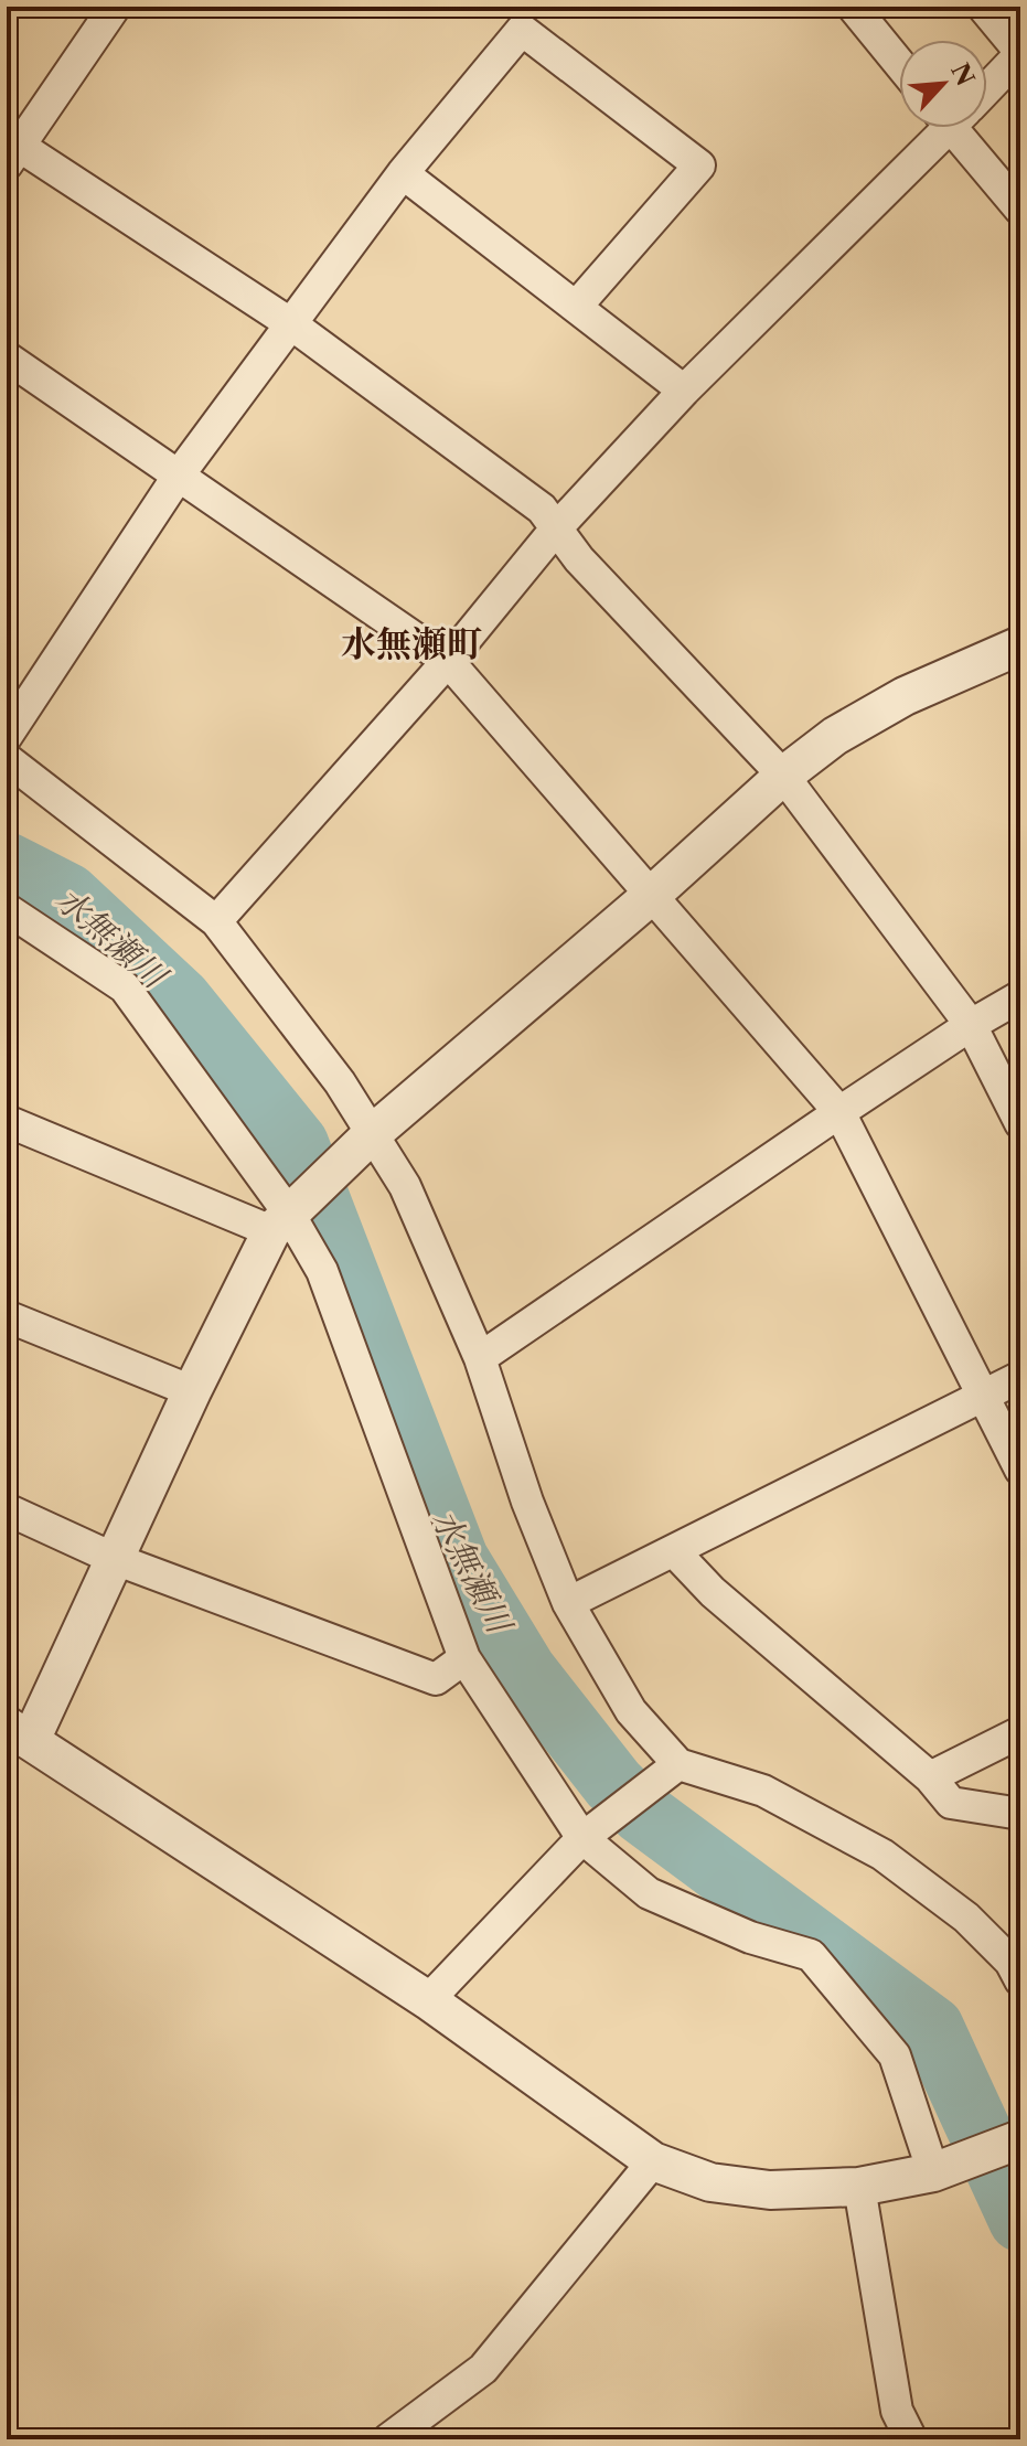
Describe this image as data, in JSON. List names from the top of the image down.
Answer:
{
  "districts": ["水無瀬町"],
  "water": ["水無瀬川"],
  "north": "top right"
}
